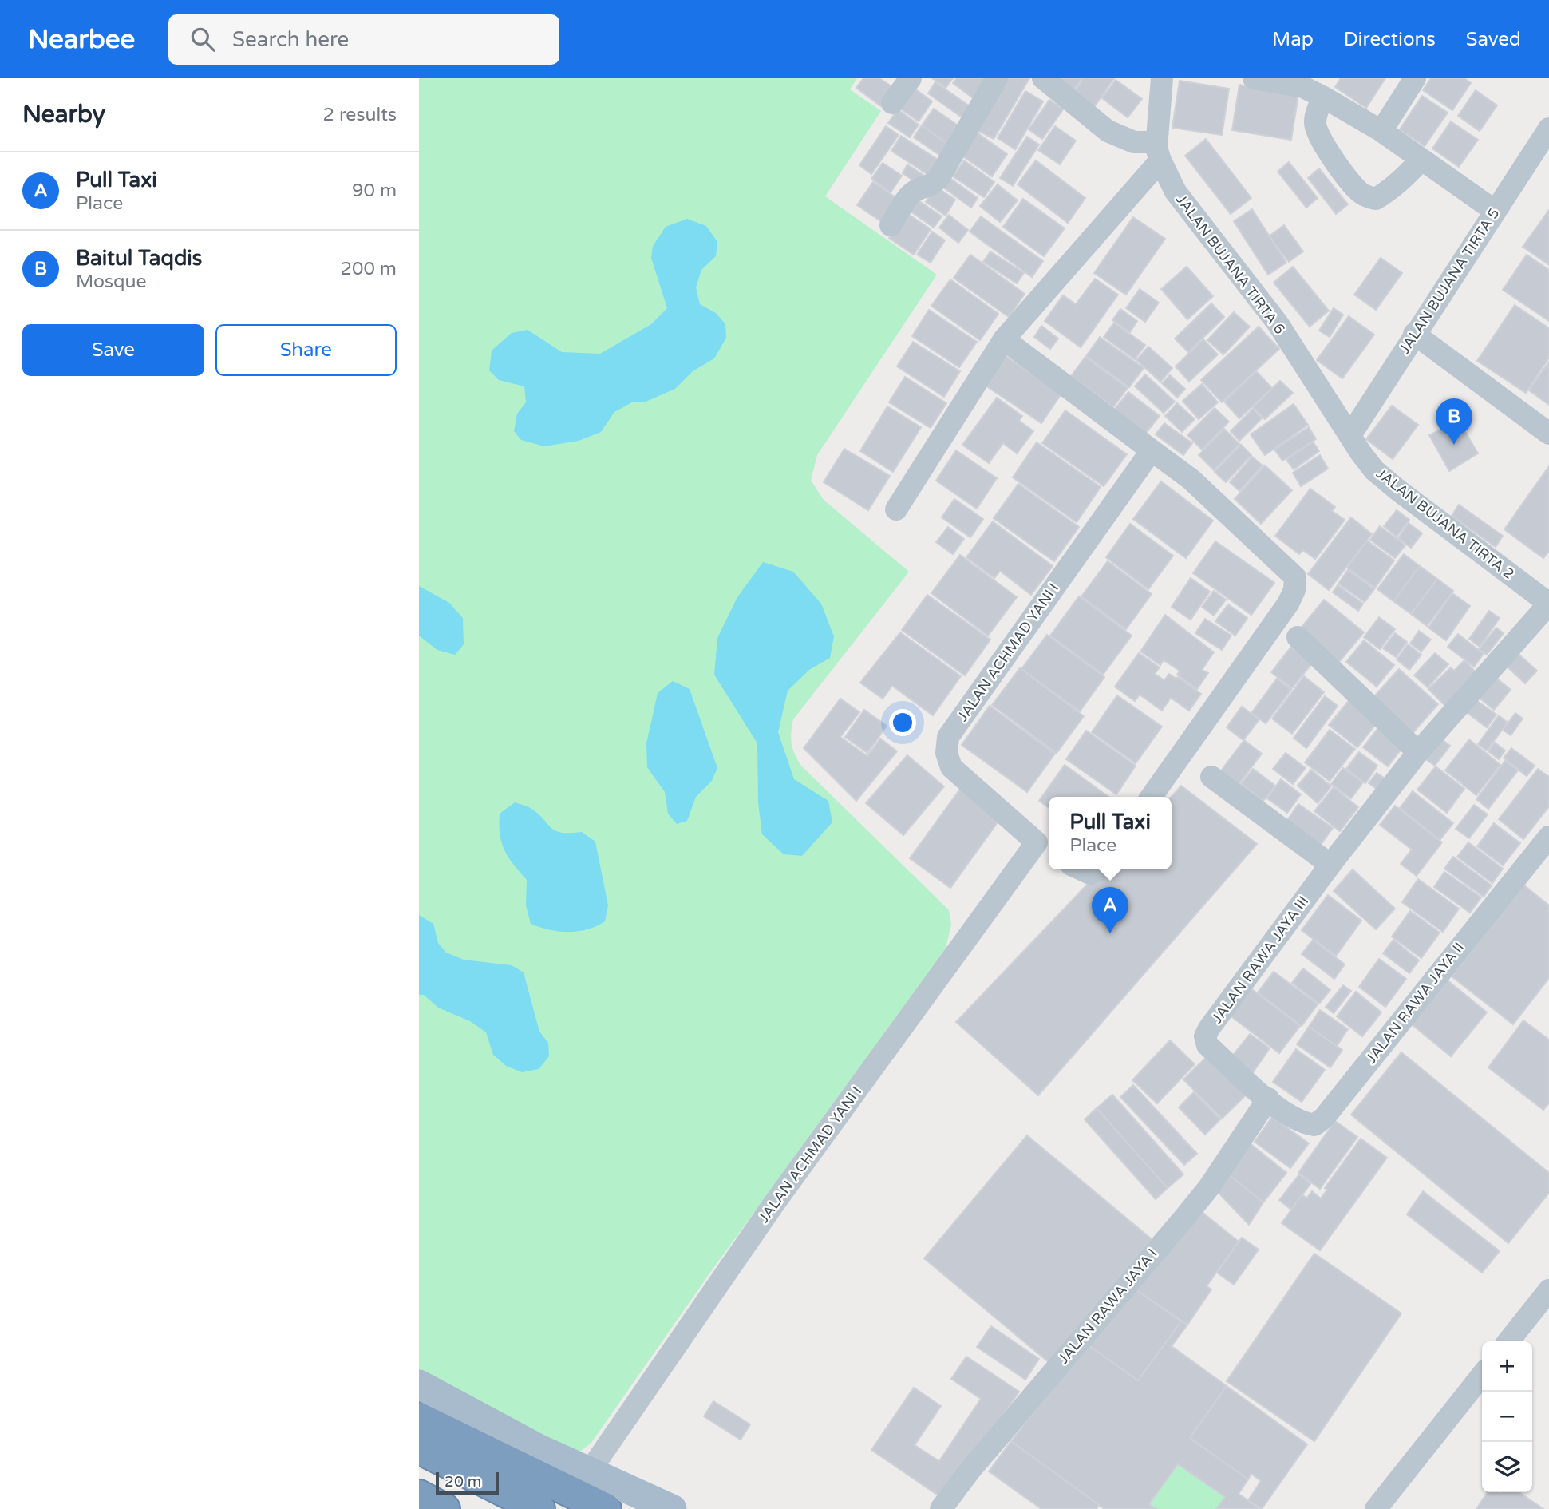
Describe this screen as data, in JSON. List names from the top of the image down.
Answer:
{
  "streets": {
    "street": [
      "JALAN BUJANA TIRTA 6",
      "JALAN BUJANA TIRTA 5",
      "JALAN BUJANA TIRTA 2",
      "JALAN ACHMAD YANI I",
      "JALAN RAWA JAYA III",
      "JALAN RAWA JAYA II",
      "JALAN RAWA JAYA I"
    ]
  },
  "crossings": [
    ["JALAN BUJANA TIRTA 6", "JALAN BUJANA TIRTA 5"],
    ["JALAN BUJANA TIRTA 6", "JALAN BUJANA TIRTA 2"],
    ["JALAN BUJANA TIRTA 5", "JALAN BUJANA TIRTA 2"],
    ["JALAN BUJANA TIRTA 2", "JALAN RAWA JAYA III"],
    ["JALAN RAWA JAYA III", "JALAN RAWA JAYA II"],
    ["JALAN RAWA JAYA III", "JALAN RAWA JAYA I"],
    ["JALAN RAWA JAYA II", "JALAN RAWA JAYA I"]
  ],
  "scale_bar": "20 m",
  "page": {
    "header": "Nearbee",
    "search": "Search here",
    "nav": ["Map", "Directions", "Saved"],
    "heading": ["Nearby", "2 results"],
    "list": [
      {
        "mark": "A",
        "name": "Pull Taxi",
        "note": "Place",
        "value": "90 m"
      },
      {
        "mark": "B",
        "name": "Baitul Taqdis",
        "note": "Mosque",
        "value": "200 m"
      }
    ],
    "buttons": ["Save", "Share"],
    "pins": ["B", "A"],
    "popup": ["Pull Taxi", "Place"],
    "map_buttons": ["+", "−"],
    "scale": "20 m"
  }
}
